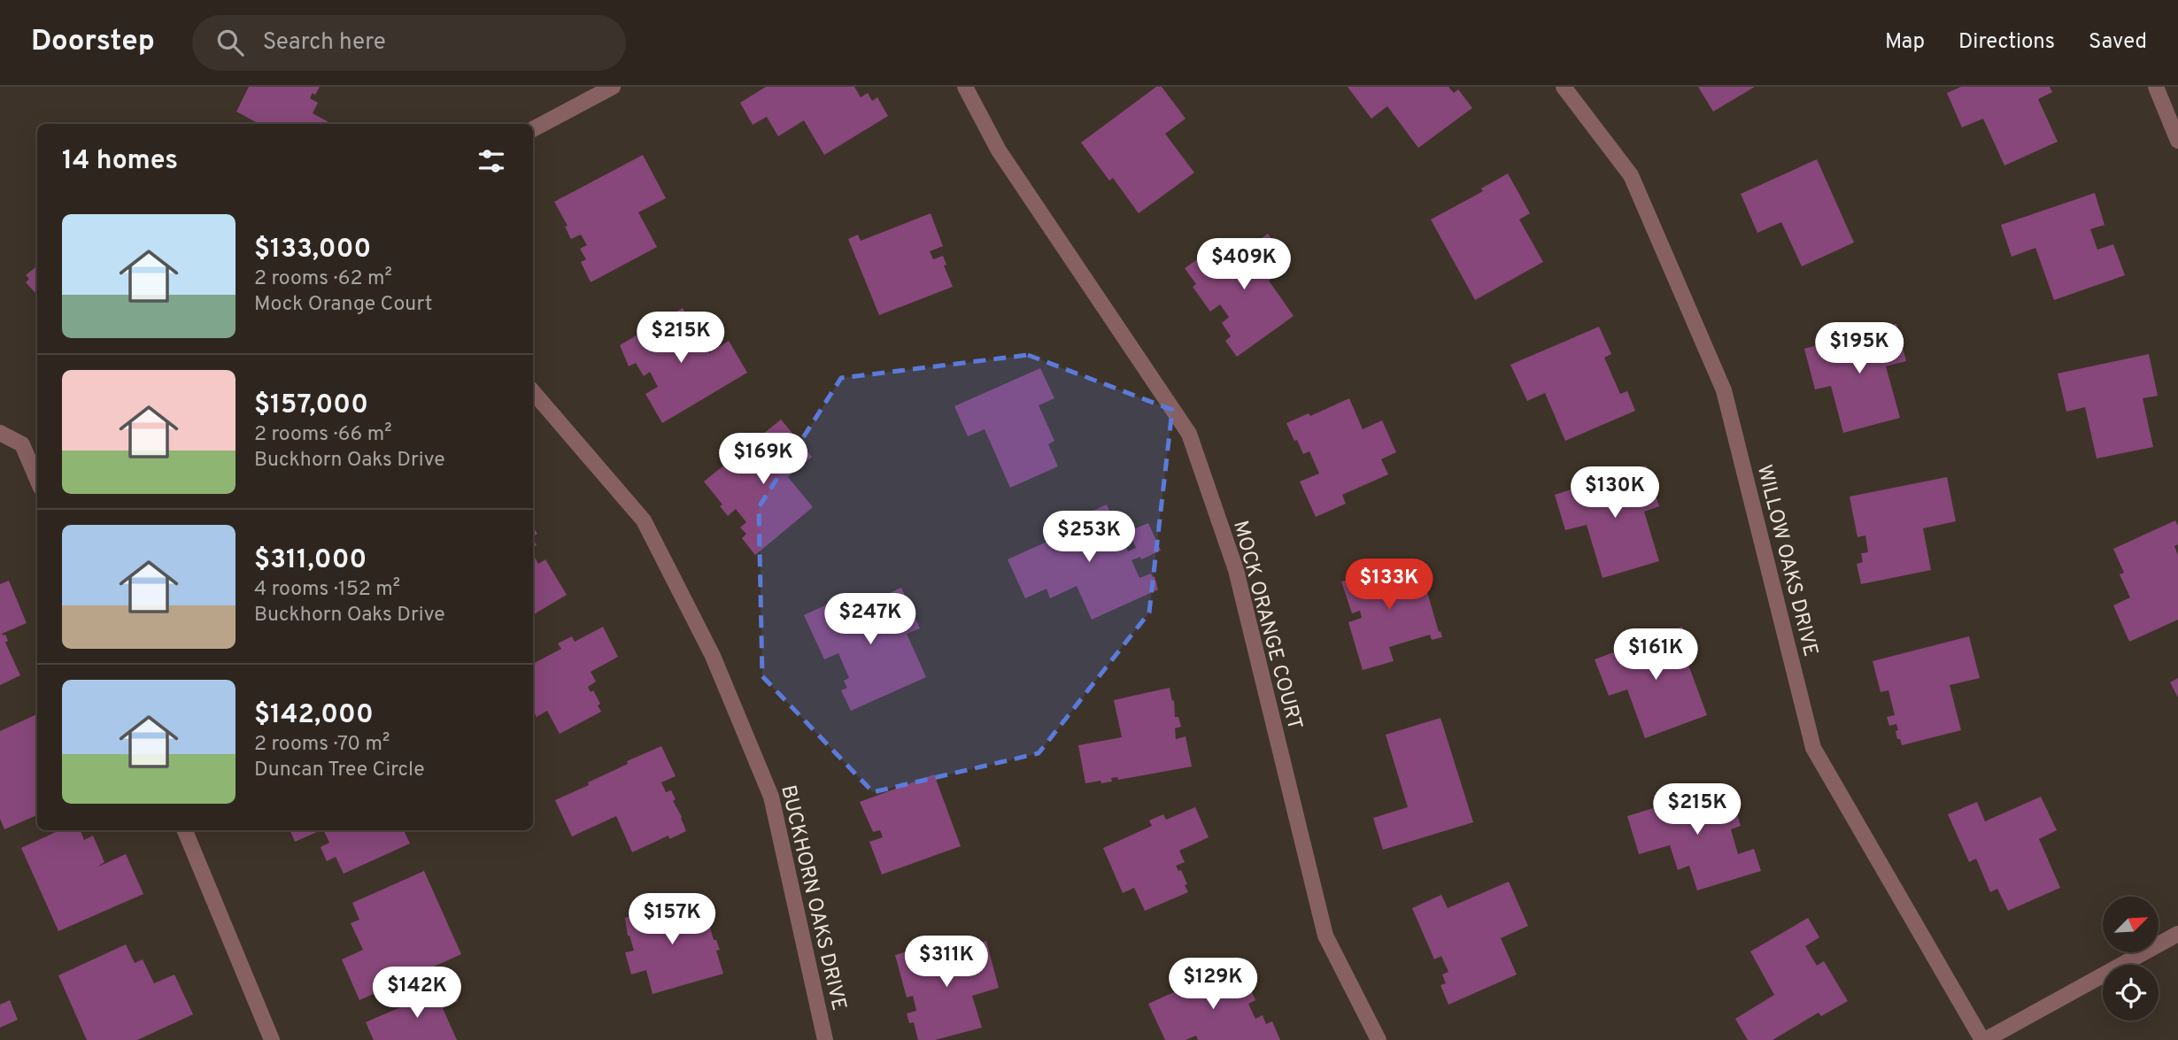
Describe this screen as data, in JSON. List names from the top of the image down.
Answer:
{
  "streets": {
    "street": ["WILLOW OAKS DRIVE", "MOCK ORANGE COURT", "BUCKHORN OAKS DRIVE"]
  },
  "north": "top right",
  "page": {
    "header": "Doorstep",
    "search": "Search here",
    "nav": ["Map", "Directions", "Saved"],
    "heading": "14 homes",
    "list": [
      {
        "name": "$133,000",
        "note": "2 rooms · 62 m² · Mock Orange Court"
      },
      {
        "name": "$157,000",
        "note": "2 rooms · 66 m² · Buckhorn Oaks Drive"
      },
      {
        "name": "$311,000",
        "note": "4 rooms · 152 m² · Buckhorn Oaks Drive"
      },
      {
        "name": "$142,000",
        "note": "2 rooms · 70 m² · Duncan Tree Circle"
      }
    ],
    "price": [
      "$409K",
      "$215K",
      "$195K",
      "$169K",
      "$130K",
      "$253K",
      "$133K",
      "$247K",
      "$161K",
      "$215K",
      "$157K",
      "$311K",
      "$129K",
      "$142K"
    ]
  }
}
